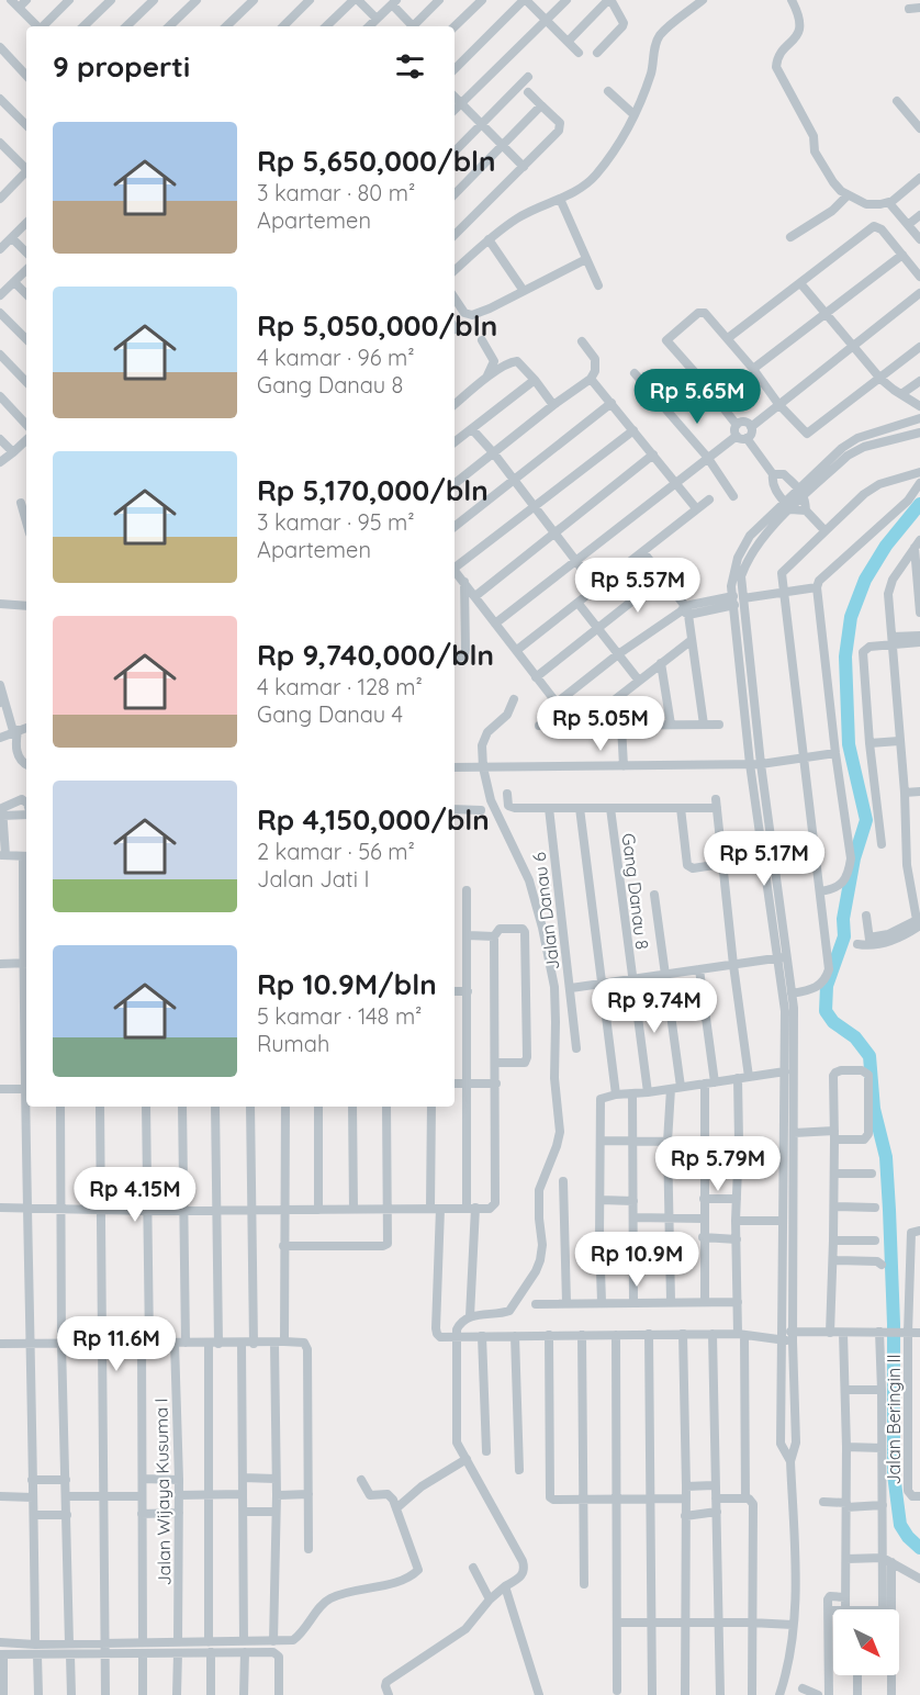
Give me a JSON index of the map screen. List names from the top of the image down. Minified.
{"streets":{"street":["Gang Danau 8","Jalan Danau 6","Jalan Beringin II","Jalan Wijaya Kusuma I"]},"north":"bottom right","page":{"heading":"9 properti","list":[{"name":"Rp 5,650,000/bln","note":"3 kamar · 80 m² · Apartemen"},{"name":"Rp 5,050,000/bln","note":"4 kamar · 96 m² · Gang Danau 8"},{"name":"Rp 5,170,000/bln","note":"3 kamar · 95 m² · Apartemen"},{"name":"Rp 9,740,000/bln","note":"4 kamar · 128 m² · Gang Danau 4"},{"name":"Rp 4,150,000/bln","note":"2 kamar · 56 m² · Jalan Jati I"},{"name":"Rp 10.9M/bln","note":"5 kamar · 148 m² · Rumah"}],"price":["Rp 5.65M","Rp 5.57M","Rp 5.05M","Rp 5.17M","Rp 9.74M","Rp 5.79M","Rp 4.15M","Rp 10.9M","Rp 11.6M"]}}
